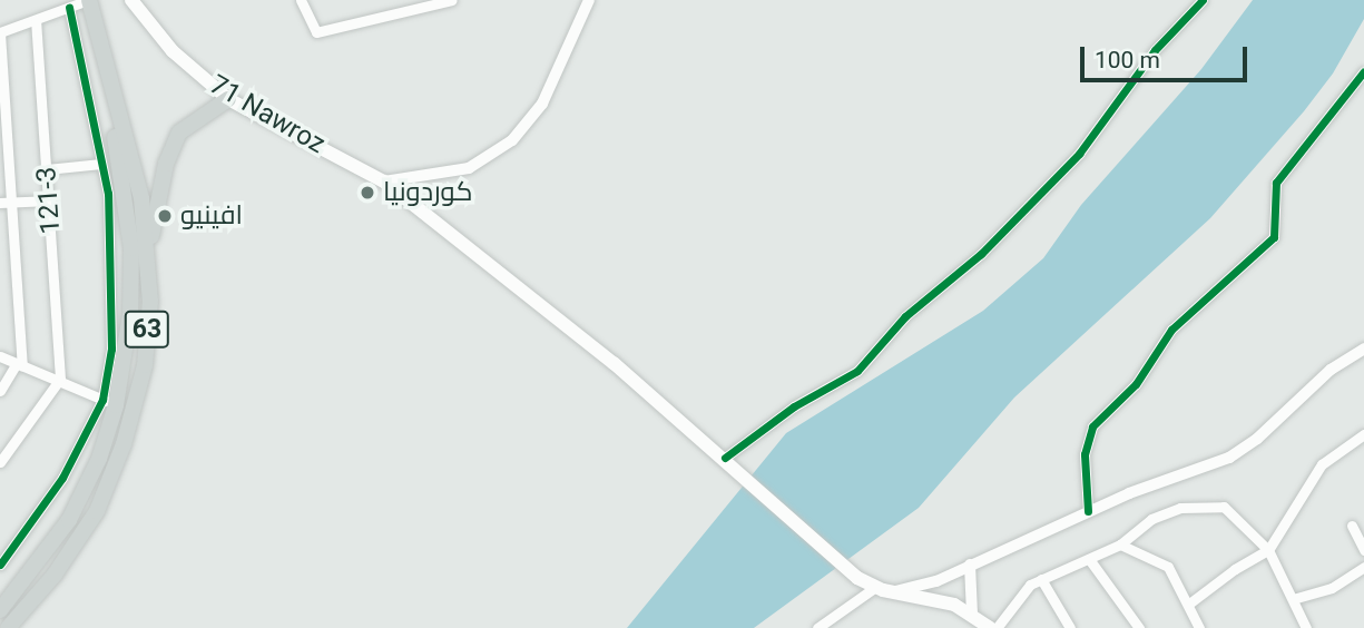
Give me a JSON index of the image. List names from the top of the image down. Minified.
{"streets":{"main road":["71 Nawroz","63"],"street":["121-3"]},"places":["كوردونيا","افينيو"],"scale_bar":"100 m"}
